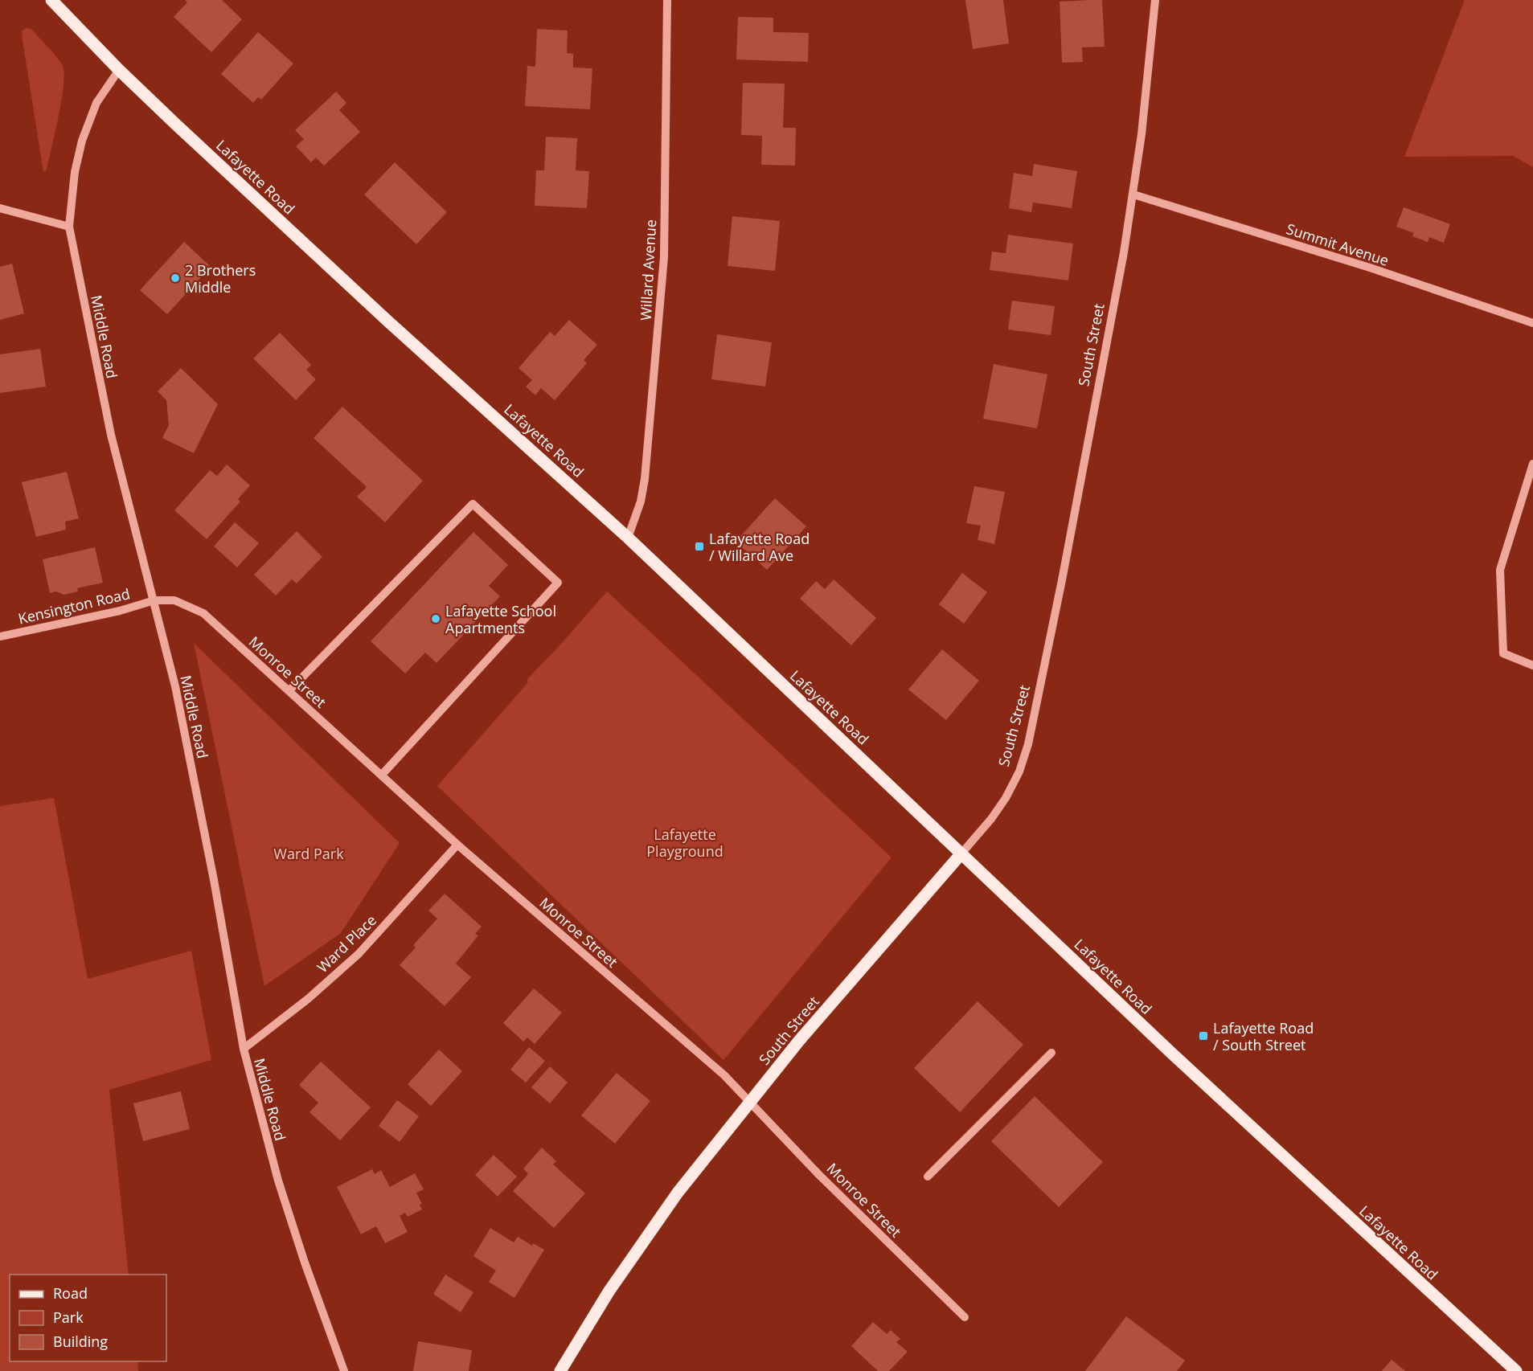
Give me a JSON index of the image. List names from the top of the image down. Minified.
{"streets":{"main road":["Lafayette Road","South Street"],"street":["Summit Avenue","Willard Avenue","Middle Road","Kensington Road","Monroe Street","Ward Place"]},"crossings":[["Lafayette Road","Willard Avenue"],["Lafayette Road","Middle Road"],["Lafayette Road","South Street"],["Summit Avenue","South Street"],["Middle Road","Kensington Road"],["Middle Road","Monroe Street"],["Middle Road","Ward Place"],["South Street","Monroe Street"],["Kensington Road","Monroe Street"],["Monroe Street","Ward Place"]],"parks":["Lafayette Playground","Ward Park"],"places":{"other":["2 Brothers Middle","Lafayette School Apartments"],"transit":["Lafayette Road / Willard Ave","Lafayette Road / South Street"]},"legend":["Road","Park","Building"]}
